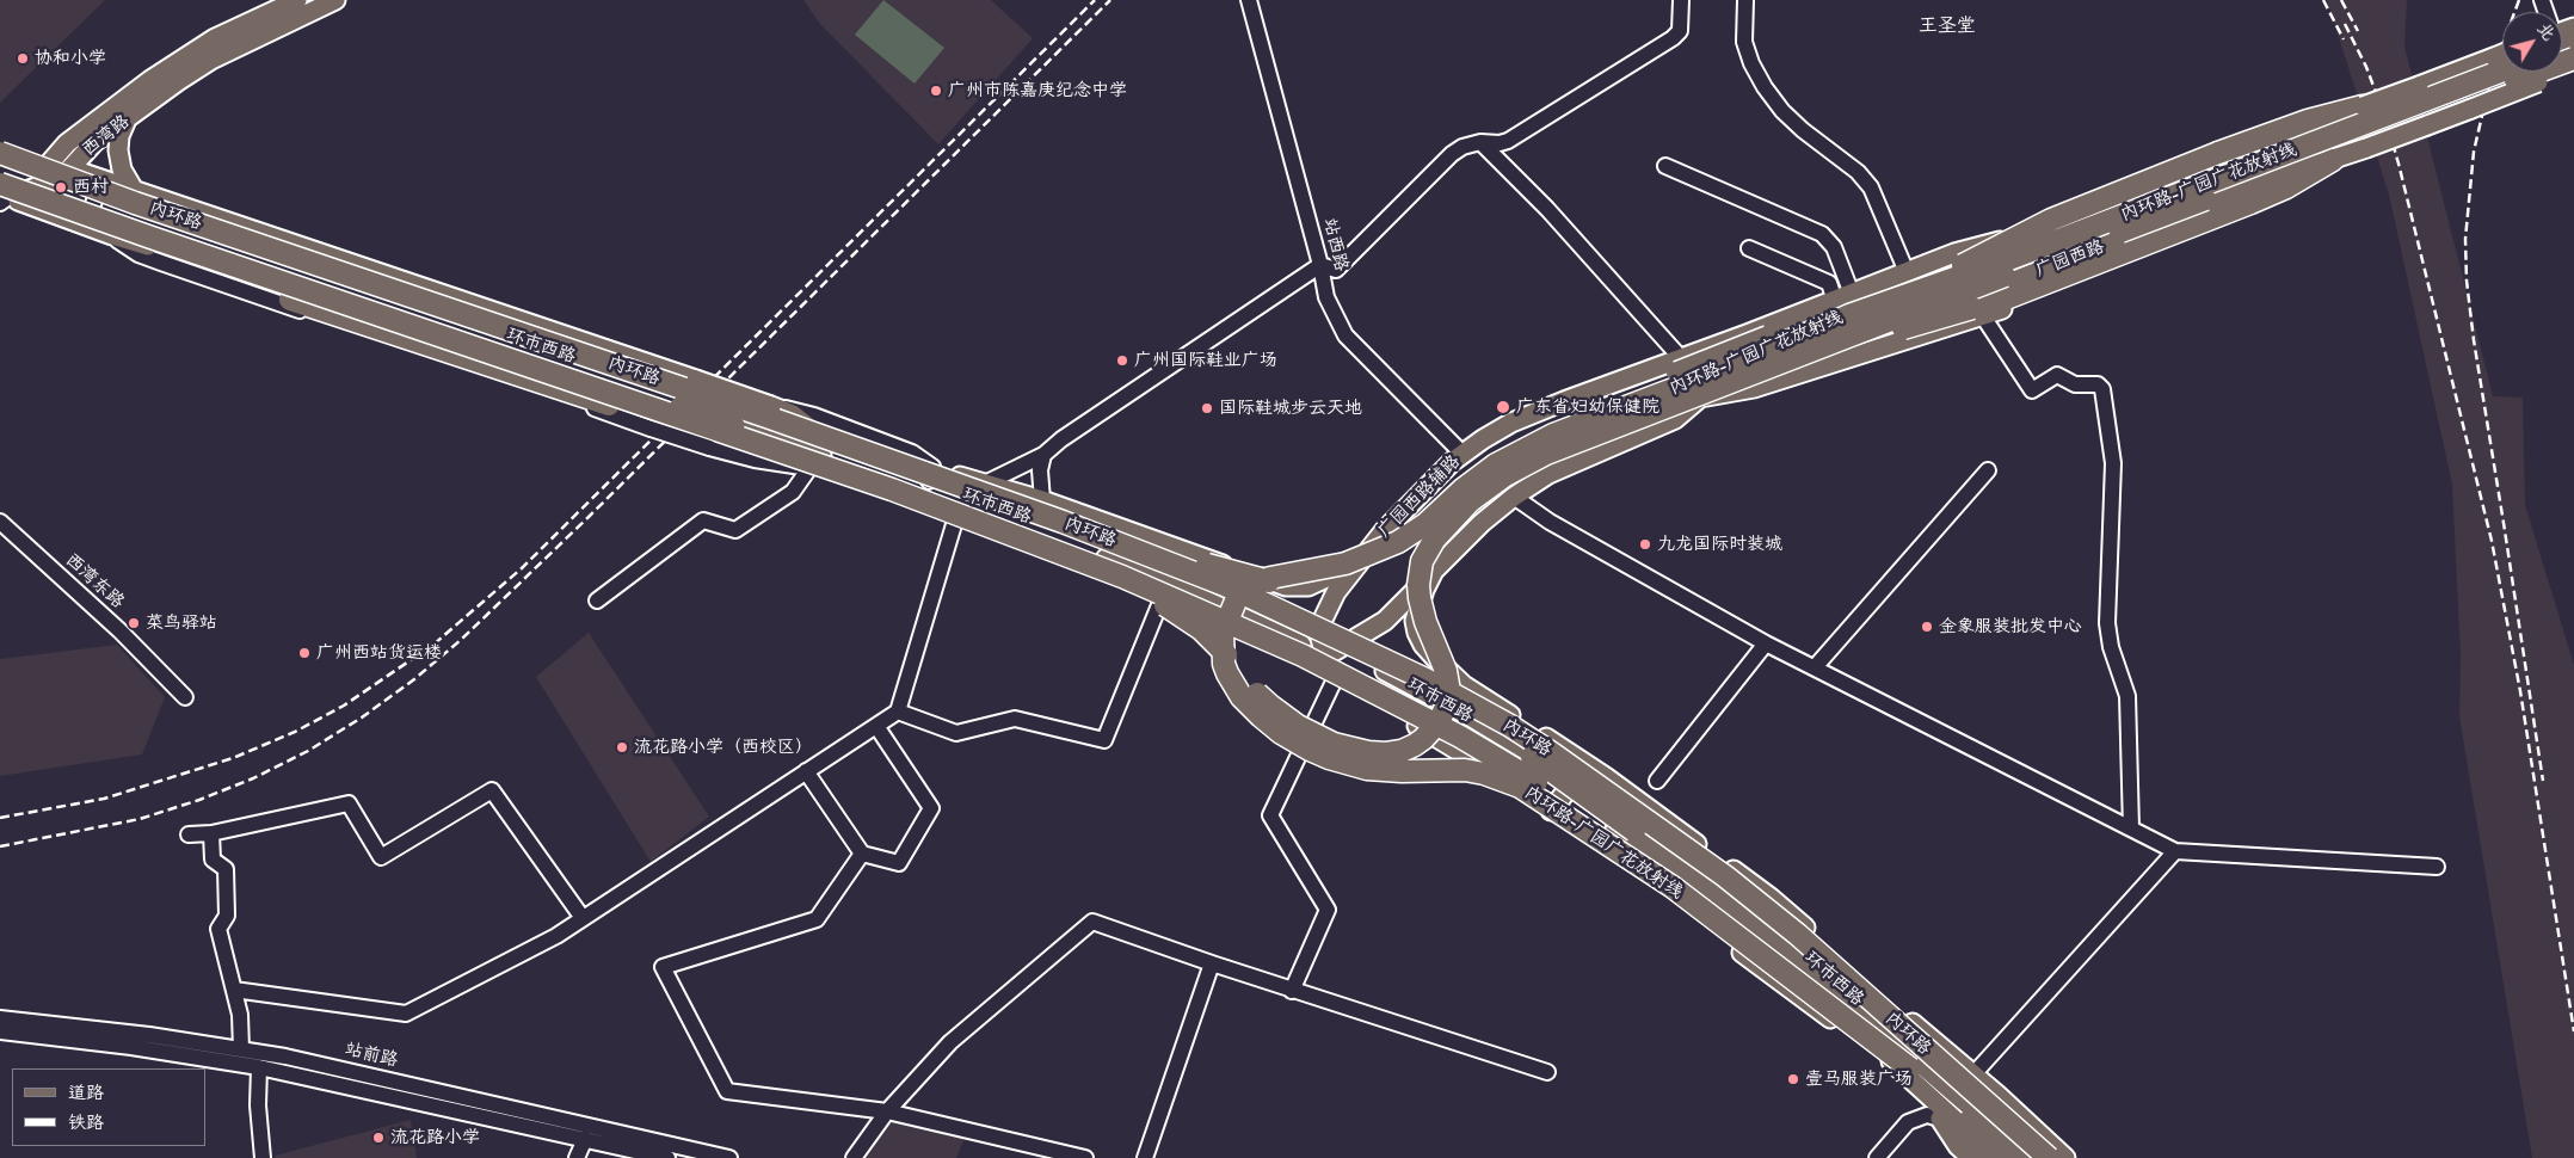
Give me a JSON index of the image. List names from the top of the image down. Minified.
{"streets":{"highway":["内环路-广园广花放射线","内环路"],"main road":["西湾路","广园西路","环市西路","广园西路辅路"],"street":["站西路","西湾东路","站前路"]},"crossings":[["西湾路","内环路"],["西湾路","环市西路"],["内环路-广园广花放射线","内环路"],["内环路-广园广花放射线","环市西路"],["内环路-广园广花放射线","广园西路辅路"],["内环路","环市西路"],["内环路","广园西路辅路"],["站西路","广园西路辅路"],["广园西路","广园西路辅路"],["环市西路","广园西路辅路"]],"districts":["王圣堂"],"places":["协和小学","广州市陈嘉庚纪念中学","西村","广州国际鞋业广场","广东省妇幼保健院","国际鞋城步云天地","九龙国际时装城","菜鸟驿站","金象服装批发中心","广州西站货运楼","流花路小学（西校区）","壹马服装广场","流花路小学"],"legend":["道路","铁路"],"north":"top right"}
